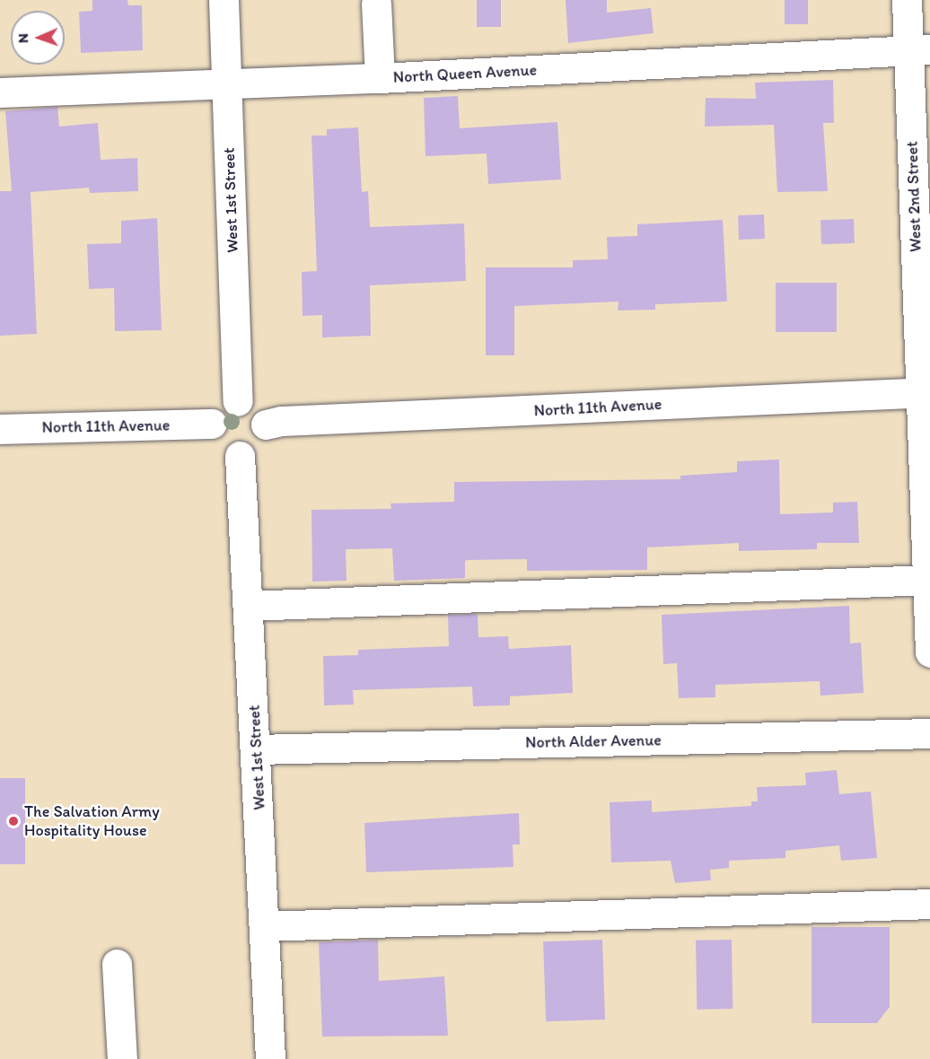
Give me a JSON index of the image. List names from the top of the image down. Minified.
{"streets":{"street":["North Queen Avenue","West 2nd Street","West 1st Street","North 11th Avenue","North Alder Avenue"]},"crossings":[["North Queen Avenue","West 2nd Street"],["North Queen Avenue","West 1st Street"],["West 2nd Street","North 11th Avenue"],["West 1st Street","North 11th Avenue"],["West 1st Street","North Alder Avenue"]],"places":["The Salvation Army Hospitality House"],"north":"left"}
